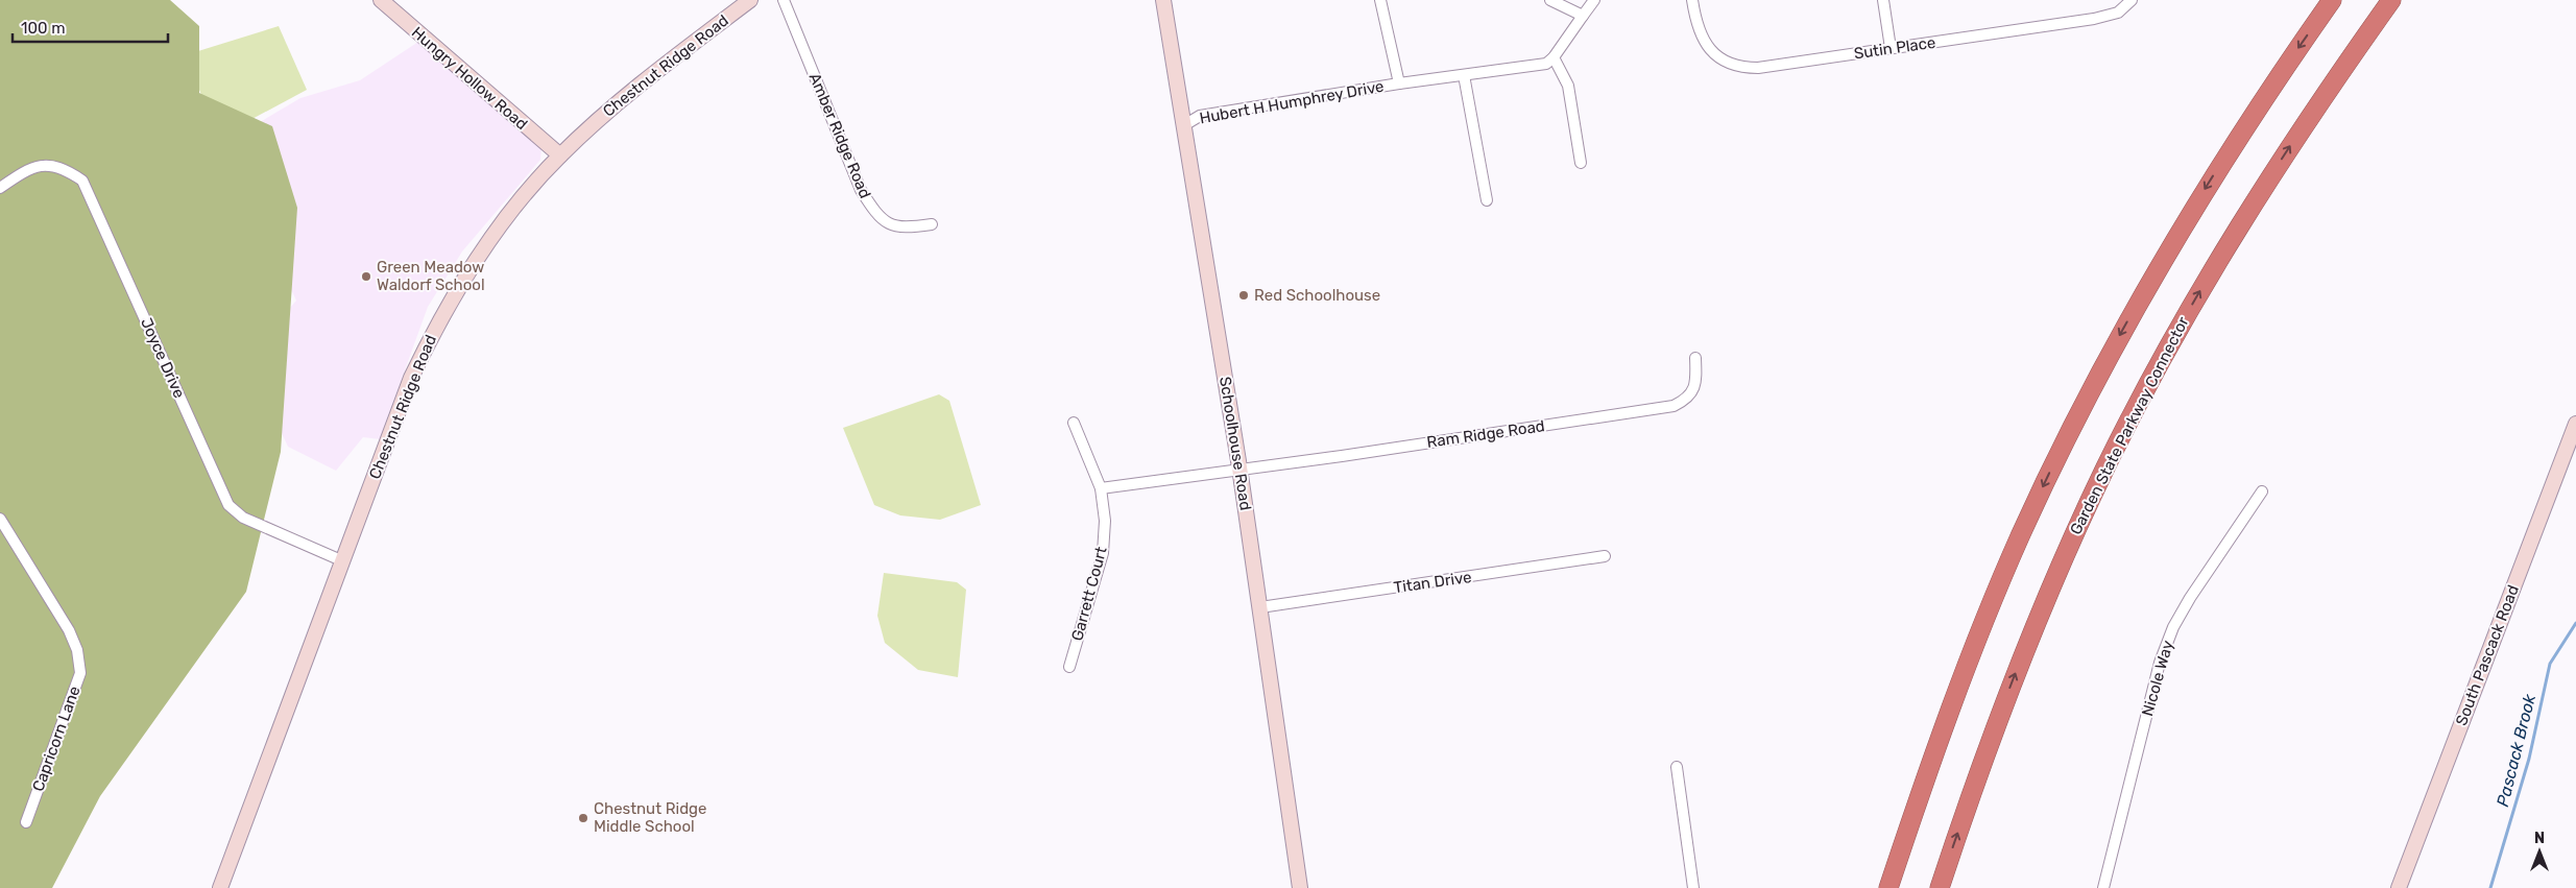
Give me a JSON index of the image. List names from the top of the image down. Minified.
{"streets":{"highway":["Garden State Parkway Connector"],"street":["Sutin Place","Chestnut Ridge Road","Hungry Hollow Road","Hubert H Humphrey Drive","Amber Ridge Road","Joyce Drive","Ram Ridge Road","Schoolhouse Road","Titan Drive","Garrett Court","South Pascack Road","Nicole Way","Capricorn Lane"]},"crossings":[["Chestnut Ridge Road","Hungry Hollow Road"],["Chestnut Ridge Road","Joyce Drive"],["Hubert H Humphrey Drive","Schoolhouse Road"],["Ram Ridge Road","Schoolhouse Road"],["Schoolhouse Road","Titan Drive"]],"water":["Pascack Brook"],"places":["Green Meadow Waldorf School","Red Schoolhouse","Chestnut Ridge Middle School"],"scale_bar":"100 m","north":"top"}
